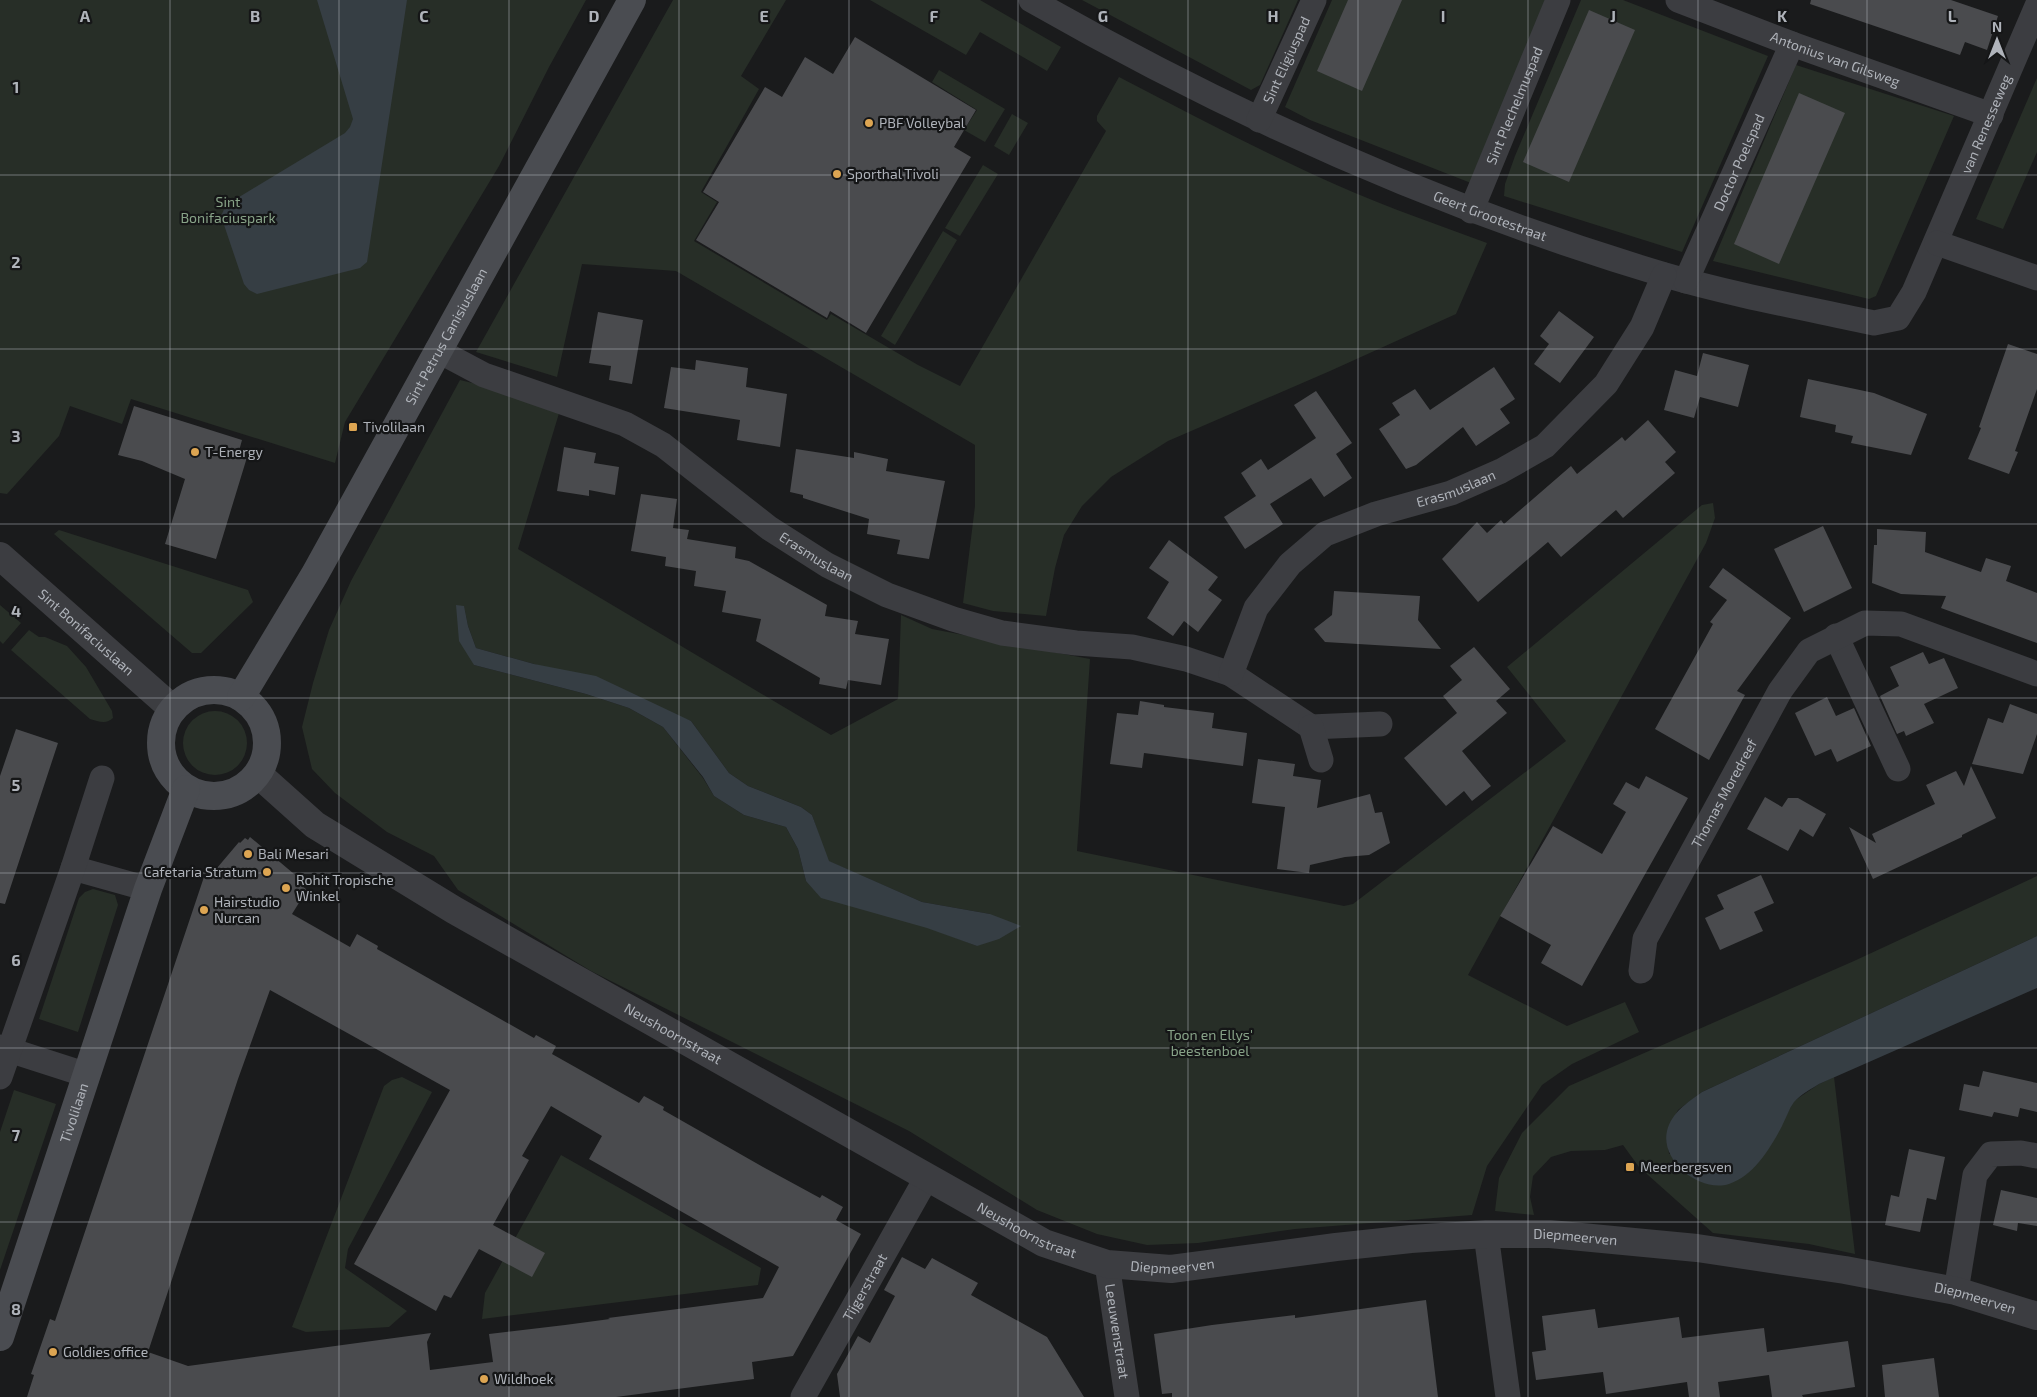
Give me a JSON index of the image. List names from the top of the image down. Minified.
{"streets":{"main road":["Sint Petrus Canisiuslaan","Tivolilaan"],"street":["Antonius van Gilsweg","Sint Eligiuspad","Sint Plechelmuspad","van Renesseweg","Doctor Poelspad","Geert Grootestraat","Erasmuslaan","Sint Bonifaciuslaan","Thomas Moredreef","Neushoornstraat","Diepmeerven","Tijgerstraat","Leeuwenstraat"]},"crossings":[["Antonius van Gilsweg","van Renesseweg"],["Antonius van Gilsweg","Doctor Poelspad"],["Sint Eligiuspad","Geert Grootestraat"],["Sint Plechelmuspad","Geert Grootestraat"],["van Renesseweg","Geert Grootestraat"],["Doctor Poelspad","Geert Grootestraat"],["Doctor Poelspad","Erasmuslaan"],["Geert Grootestraat","Erasmuslaan"],["Sint Petrus Canisiuslaan","Erasmuslaan"],["Sint Petrus Canisiuslaan","Sint Bonifaciuslaan"],["Sint Petrus Canisiuslaan","Neushoornstraat"],["Sint Petrus Canisiuslaan","Tivolilaan"],["Sint Bonifaciuslaan","Neushoornstraat"],["Sint Bonifaciuslaan","Tivolilaan"],["Neushoornstraat","Tivolilaan"],["Neushoornstraat","Diepmeerven"],["Neushoornstraat","Tijgerstraat"],["Neushoornstraat","Leeuwenstraat"],["Diepmeerven","Leeuwenstraat"]],"parks":["Sint Bonifaciuspark","Toon en Ellys' beestenboel"],"places":{"other":["PBF Volleybal","Sporthal Tivoli","T-Energy","Bali Mesari","Cafetaria Stratum","Rohit Tropische Winkel","Hairstudio Nurcan","Goldies office","Wildhoek"],"transit":["Tivolilaan","Meerbergsven"]},"north":"top","grid":{"columns":["A","B","C","D","E","F","G","H","I","J","K","L"],"rows":["1","2","3","4","5","6","7","8"]}}
